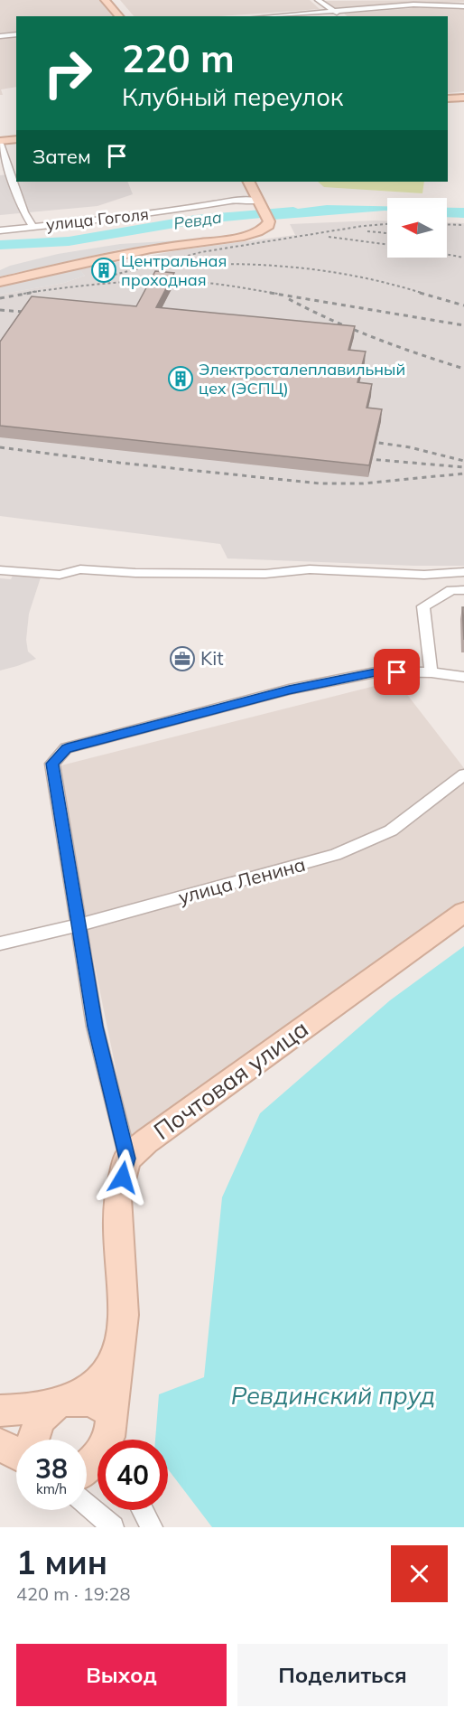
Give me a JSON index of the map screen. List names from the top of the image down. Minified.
{"streets":{"street":["улица Гоголя","улица Ленина","Почтовая улица"]},"water":["Ревда","Ревдинский пруд"],"places":{"building":["Центральная проходная","Электросталеплавильный цех (ЭСПЦ)"],"office":["Kit"]},"north":"left","page":{"turn":["220 m","Клубный переулок"],"then":"Затем","speed":"38 km/h","limit":"40","heading":["1 мин","420 m · 19:28"],"buttons":["Выход","Поделиться"]}}
